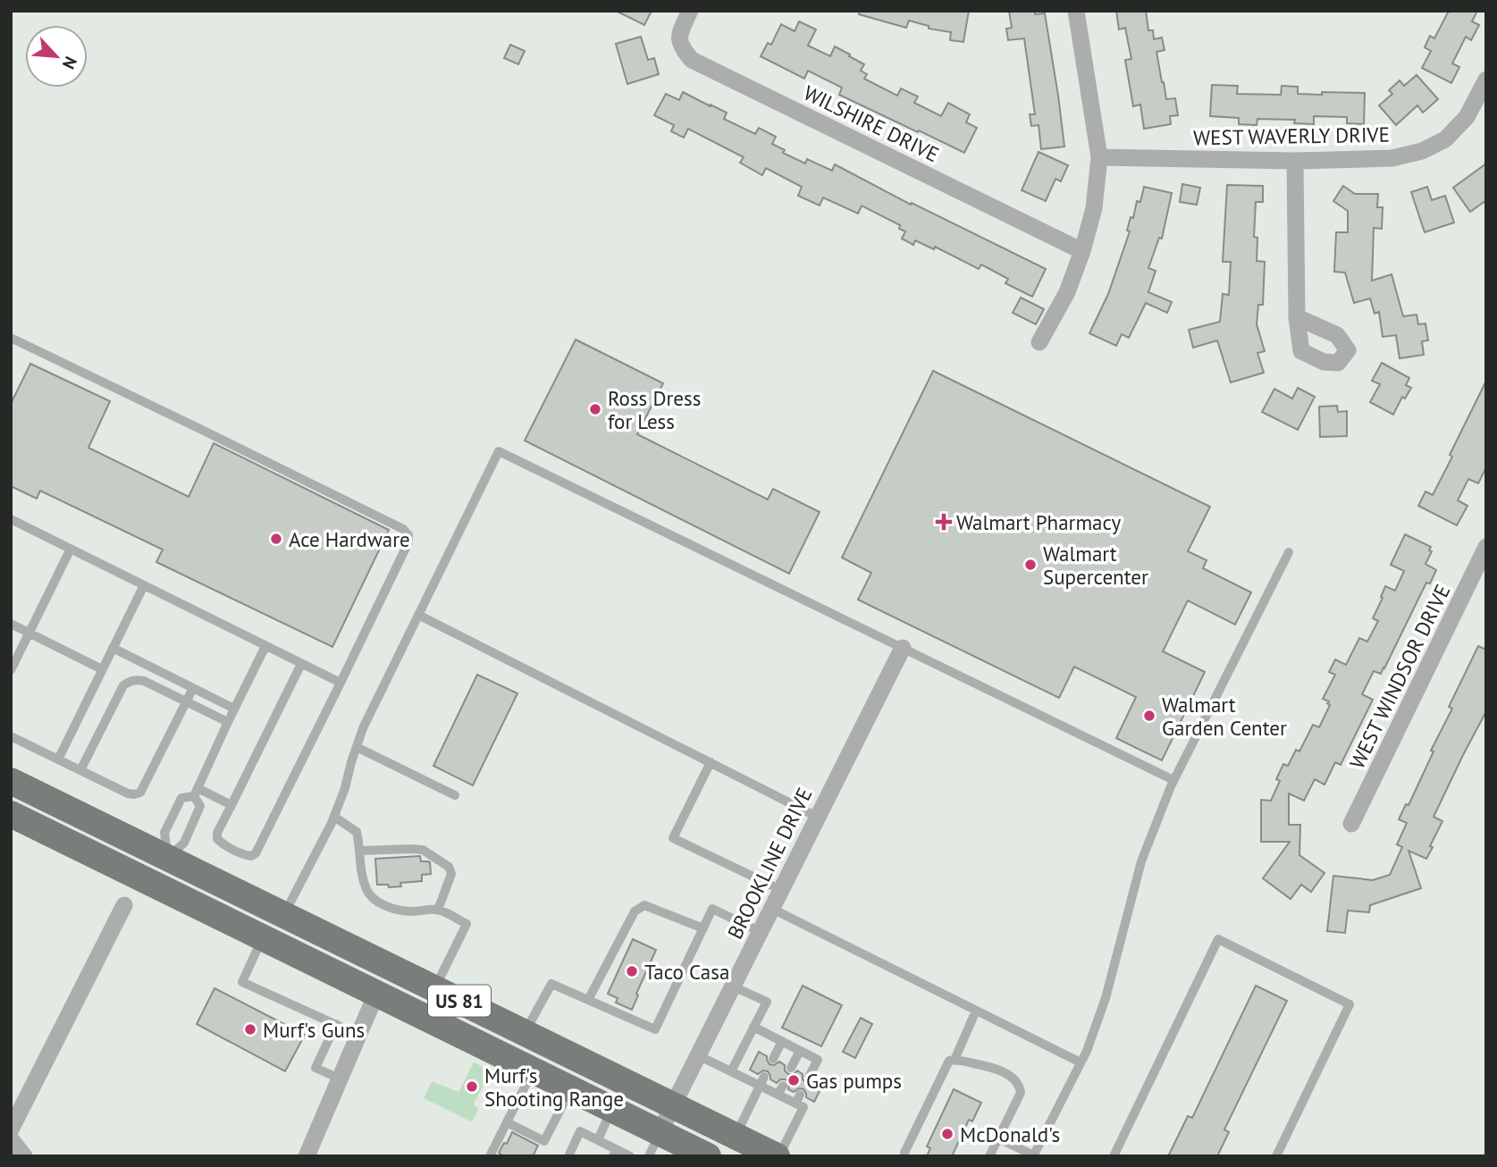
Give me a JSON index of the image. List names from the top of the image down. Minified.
{"streets":{"main road":["US 81"],"street":["WILSHIRE DRIVE","WEST WAVERLY DRIVE","WEST WINDSOR DRIVE","BROOKLINE DRIVE"]},"crossings":[["BROOKLINE DRIVE","US 81"]],"places":{"other":["Ross Dress for Less","Ace Hardware","Walmart Supercenter","Walmart Garden Center","Taco Casa","Murf's Guns","Gas pumps","Murf's Shooting Range","McDonald's"],"health":["Walmart Pharmacy"]},"north":"bottom right"}
